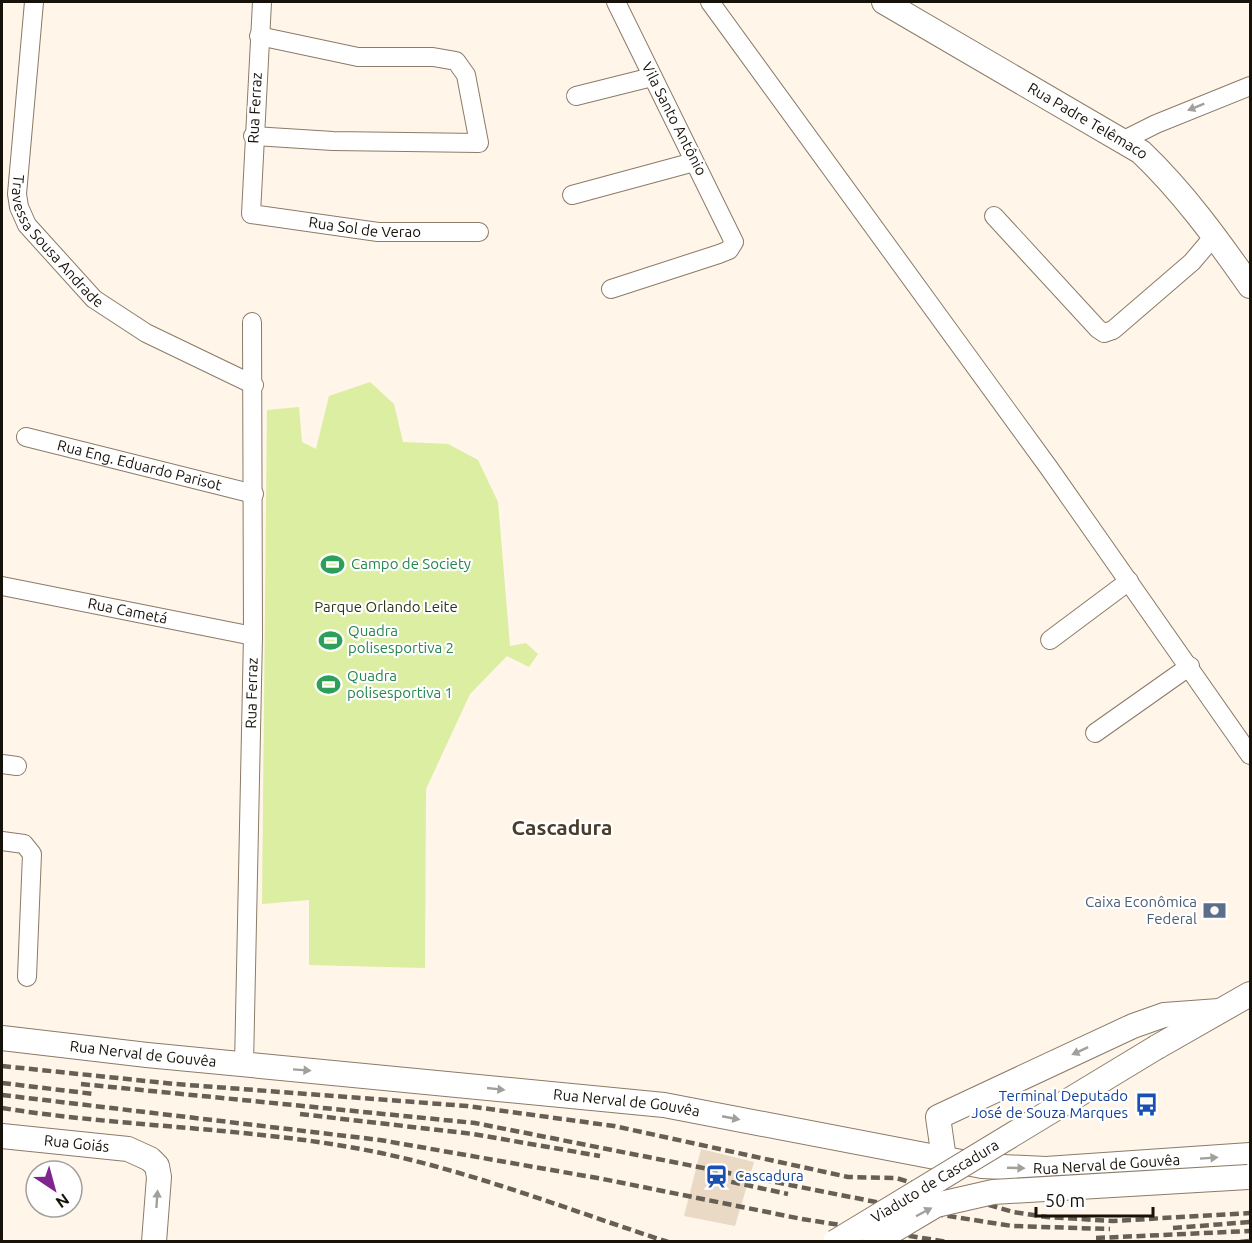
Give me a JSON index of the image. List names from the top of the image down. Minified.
{"streets":{"main road":["Rua Padre Telêmaco","Rua Nerval de Gouvêa","Rua Goiás","Viaduto de Cascadura"],"street":["Rua Ferraz","Vila Santo Antônio","Rua Sol de Verao","Travessa Sousa Andrade","Rua Eng. Eduardo Parisot","Rua Cametá"]},"crossings":[["Rua Ferraz","Rua Sol de Verao"],["Rua Ferraz","Travessa Sousa Andrade"],["Rua Ferraz","Rua Eng. Eduardo Parisot"],["Rua Ferraz","Rua Cametá"],["Rua Ferraz","Rua Nerval de Gouvêa"],["Rua Nerval de Gouvêa","Viaduto de Cascadura"]],"one_way":["Rua Nerval de Gouvêa"],"districts":["Cascadura"],"parks":["Parque Orlando Leite"],"places":{"sports":["Campo de Society","Quadra polisesportiva 2","Quadra polisesportiva 1"],"bank":["Caixa Econômica Federal"],"bus stop":["Terminal Deputado José de Souza Marques"],"station":["Cascadura"]},"scale_bar":"50 m","north":"bottom right"}
